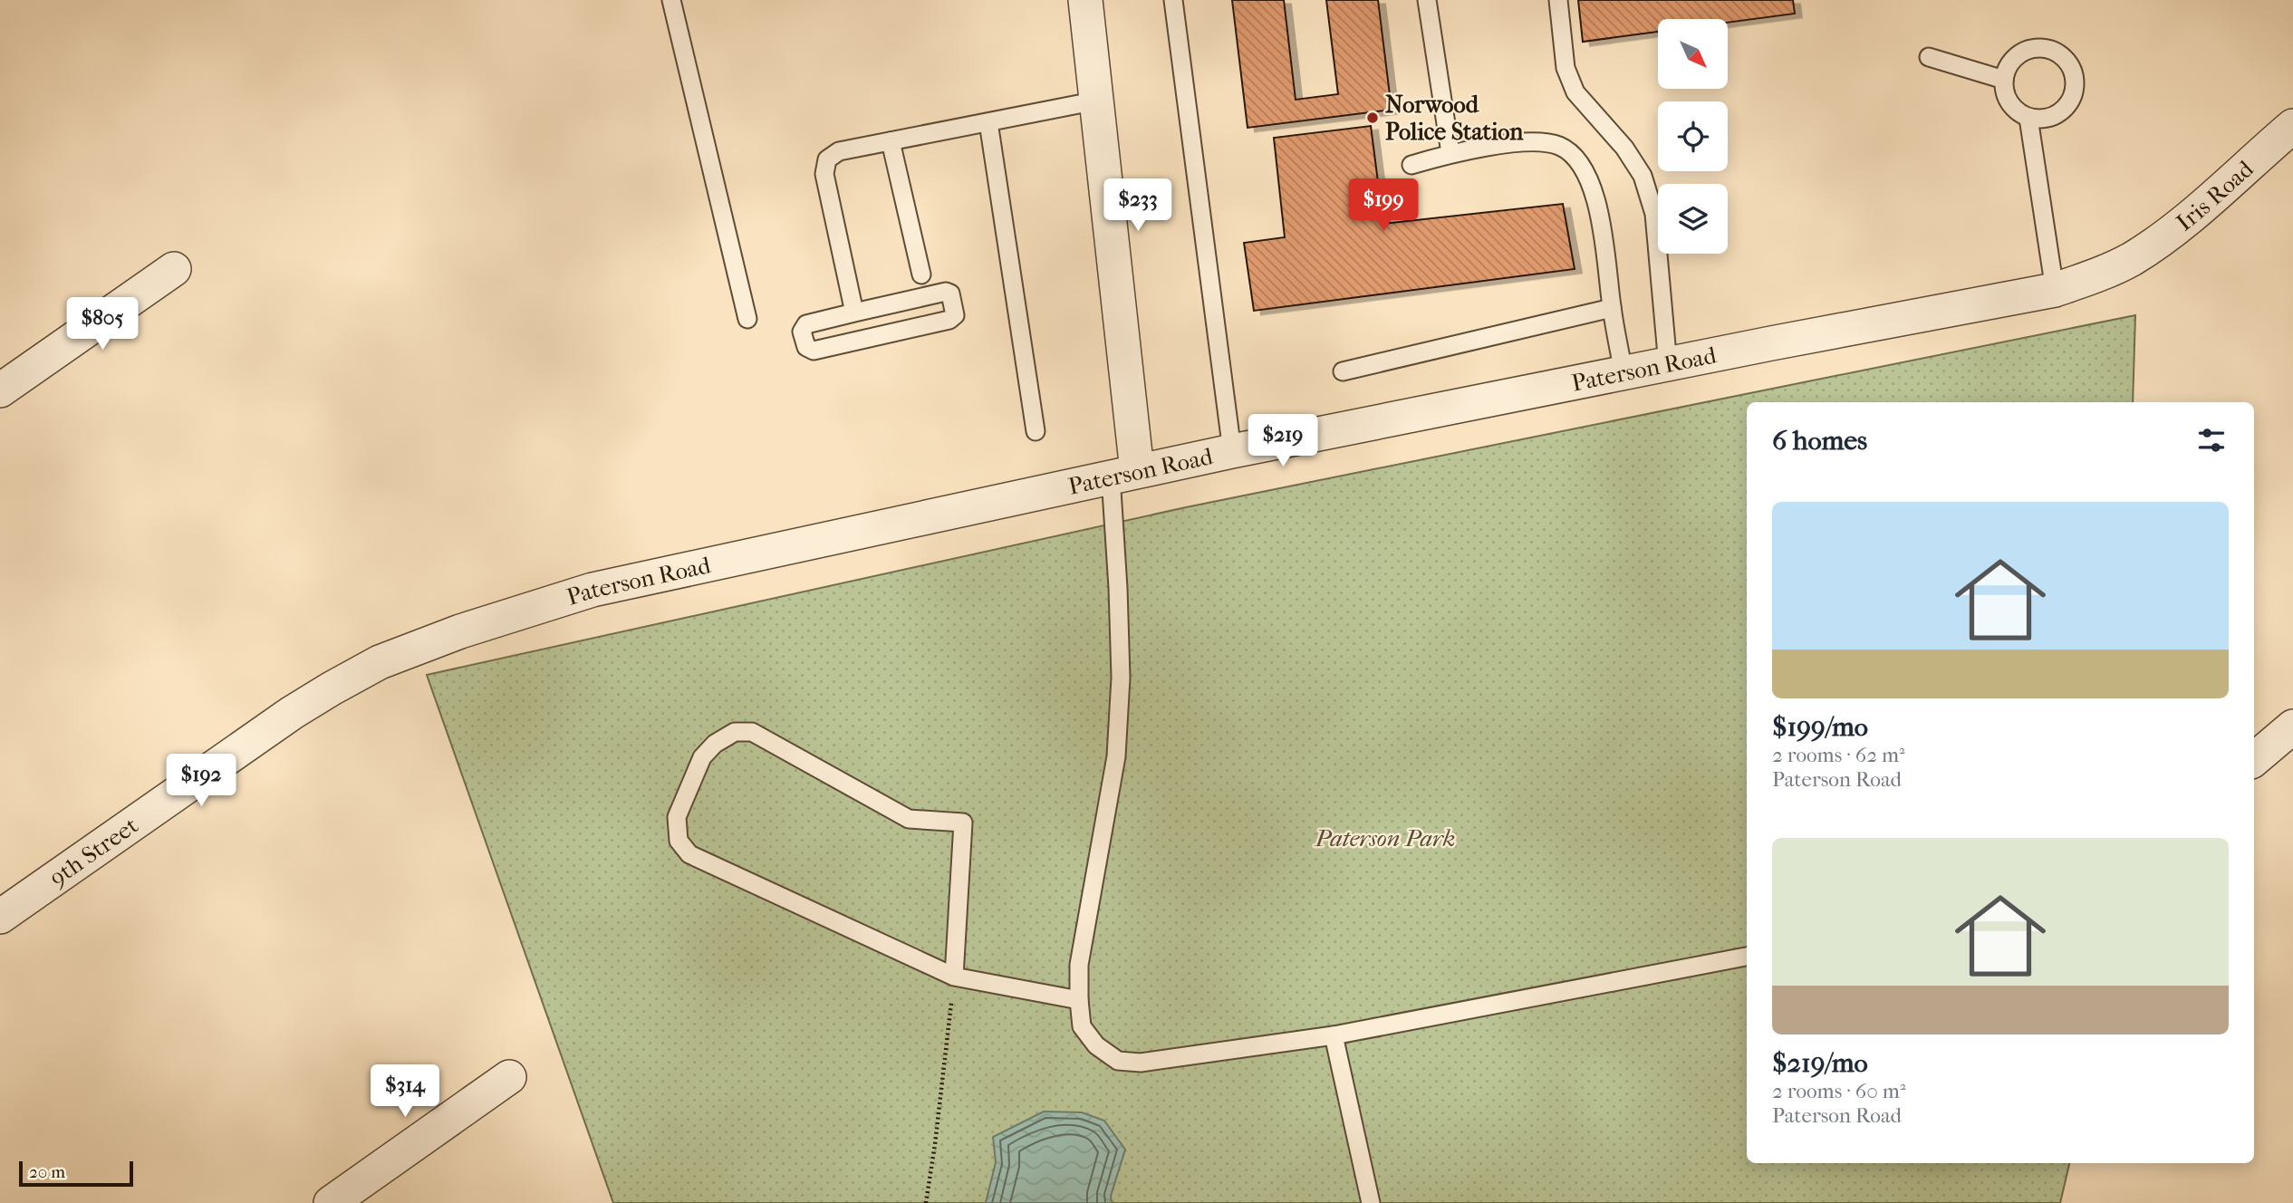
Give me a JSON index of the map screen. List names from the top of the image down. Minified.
{"streets":{"street":["Iris Road","Paterson Road","9th Street"]},"crossings":[["Iris Road","Paterson Road"],["Paterson Road","9th Street"]],"parks":["Paterson Park"],"places":["Norwood Police Station"],"scale_bar":"20 m","north":"bottom right","page":{"price":["$233","$199","$805","$219","$192","$314"],"heading":"6 homes","list":[{"name":"$199/mo","note":"2 rooms · 62 m² · Paterson Road"},{"name":"$219/mo","note":"2 rooms · 60 m² · Paterson Road"}],"scale":"20 m"}}
